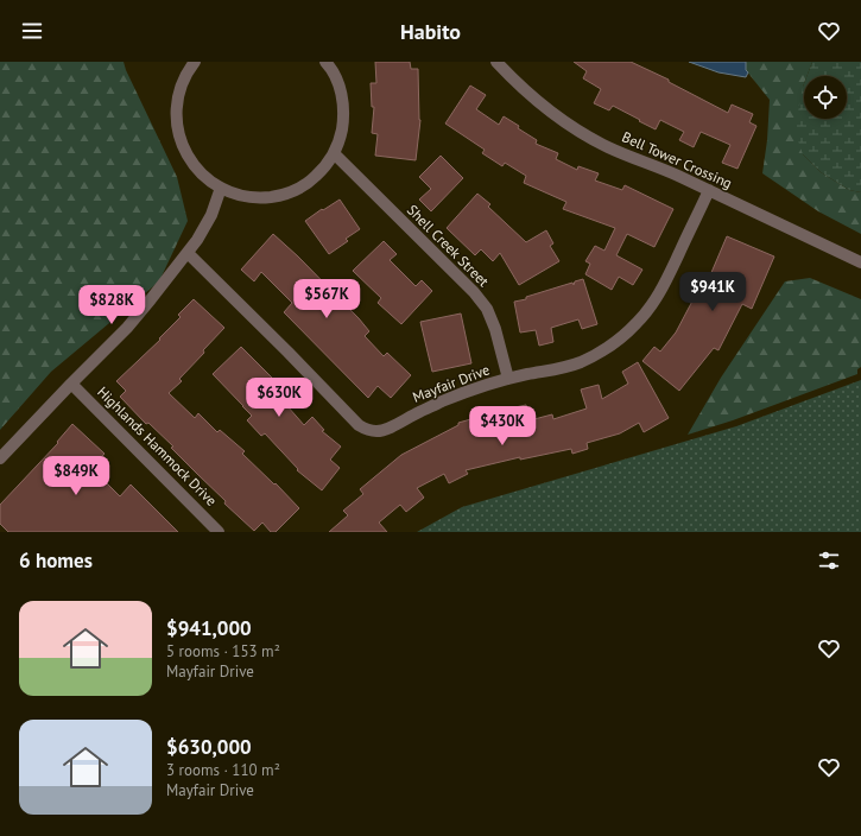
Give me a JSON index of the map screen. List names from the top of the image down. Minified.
{"streets":{"street":["Bell Tower Crossing","Shell Creek Street","Mayfair Drive","Highlands Hammock Drive"]},"crossings":[["Bell Tower Crossing","Mayfair Drive"],["Shell Creek Street","Mayfair Drive"]],"page":{"header":"Habito","price":["$941K","$567K","$828K","$630K","$430K","$849K"],"heading":"6 homes","list":[{"name":"$941,000","note":"5 rooms · 153 m² · Mayfair Drive"},{"name":"$630,000","note":"3 rooms · 110 m² · Mayfair Drive"}]}}
